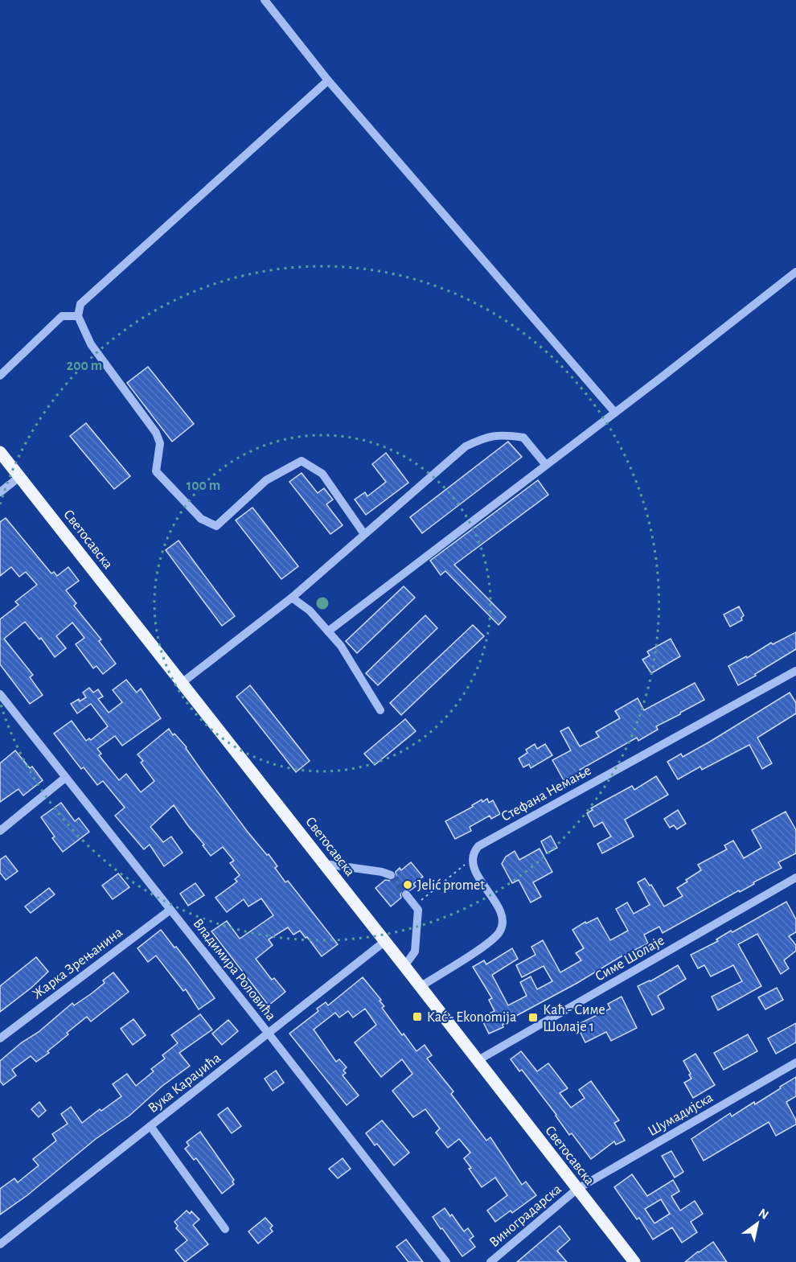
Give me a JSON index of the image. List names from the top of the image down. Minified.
{"streets":{"main road":["Светосавска"],"street":["Стефана Немање","Симе Шолаје","Жарка Зрењанина","Владимира Роловића","Вука Караџића","Шумадијска","Виноградарска"]},"crossings":[["Светосавска","Симе Шолаје"],["Светосавска","Вука Караџића"],["Светосавска","Шумадијска"],["Светосавска","Виноградарска"],["Жарка Зрењанина","Владимира Роловића"],["Владимира Роловића","Вука Караџића"],["Шумадијска","Виноградарска"]],"places":{"other":["Jelić promet"],"transit":["Kać - Ekonomija","Каћ - Симе Шолаје 1"]},"north":"top right","rings":["200 m","100 m"]}
